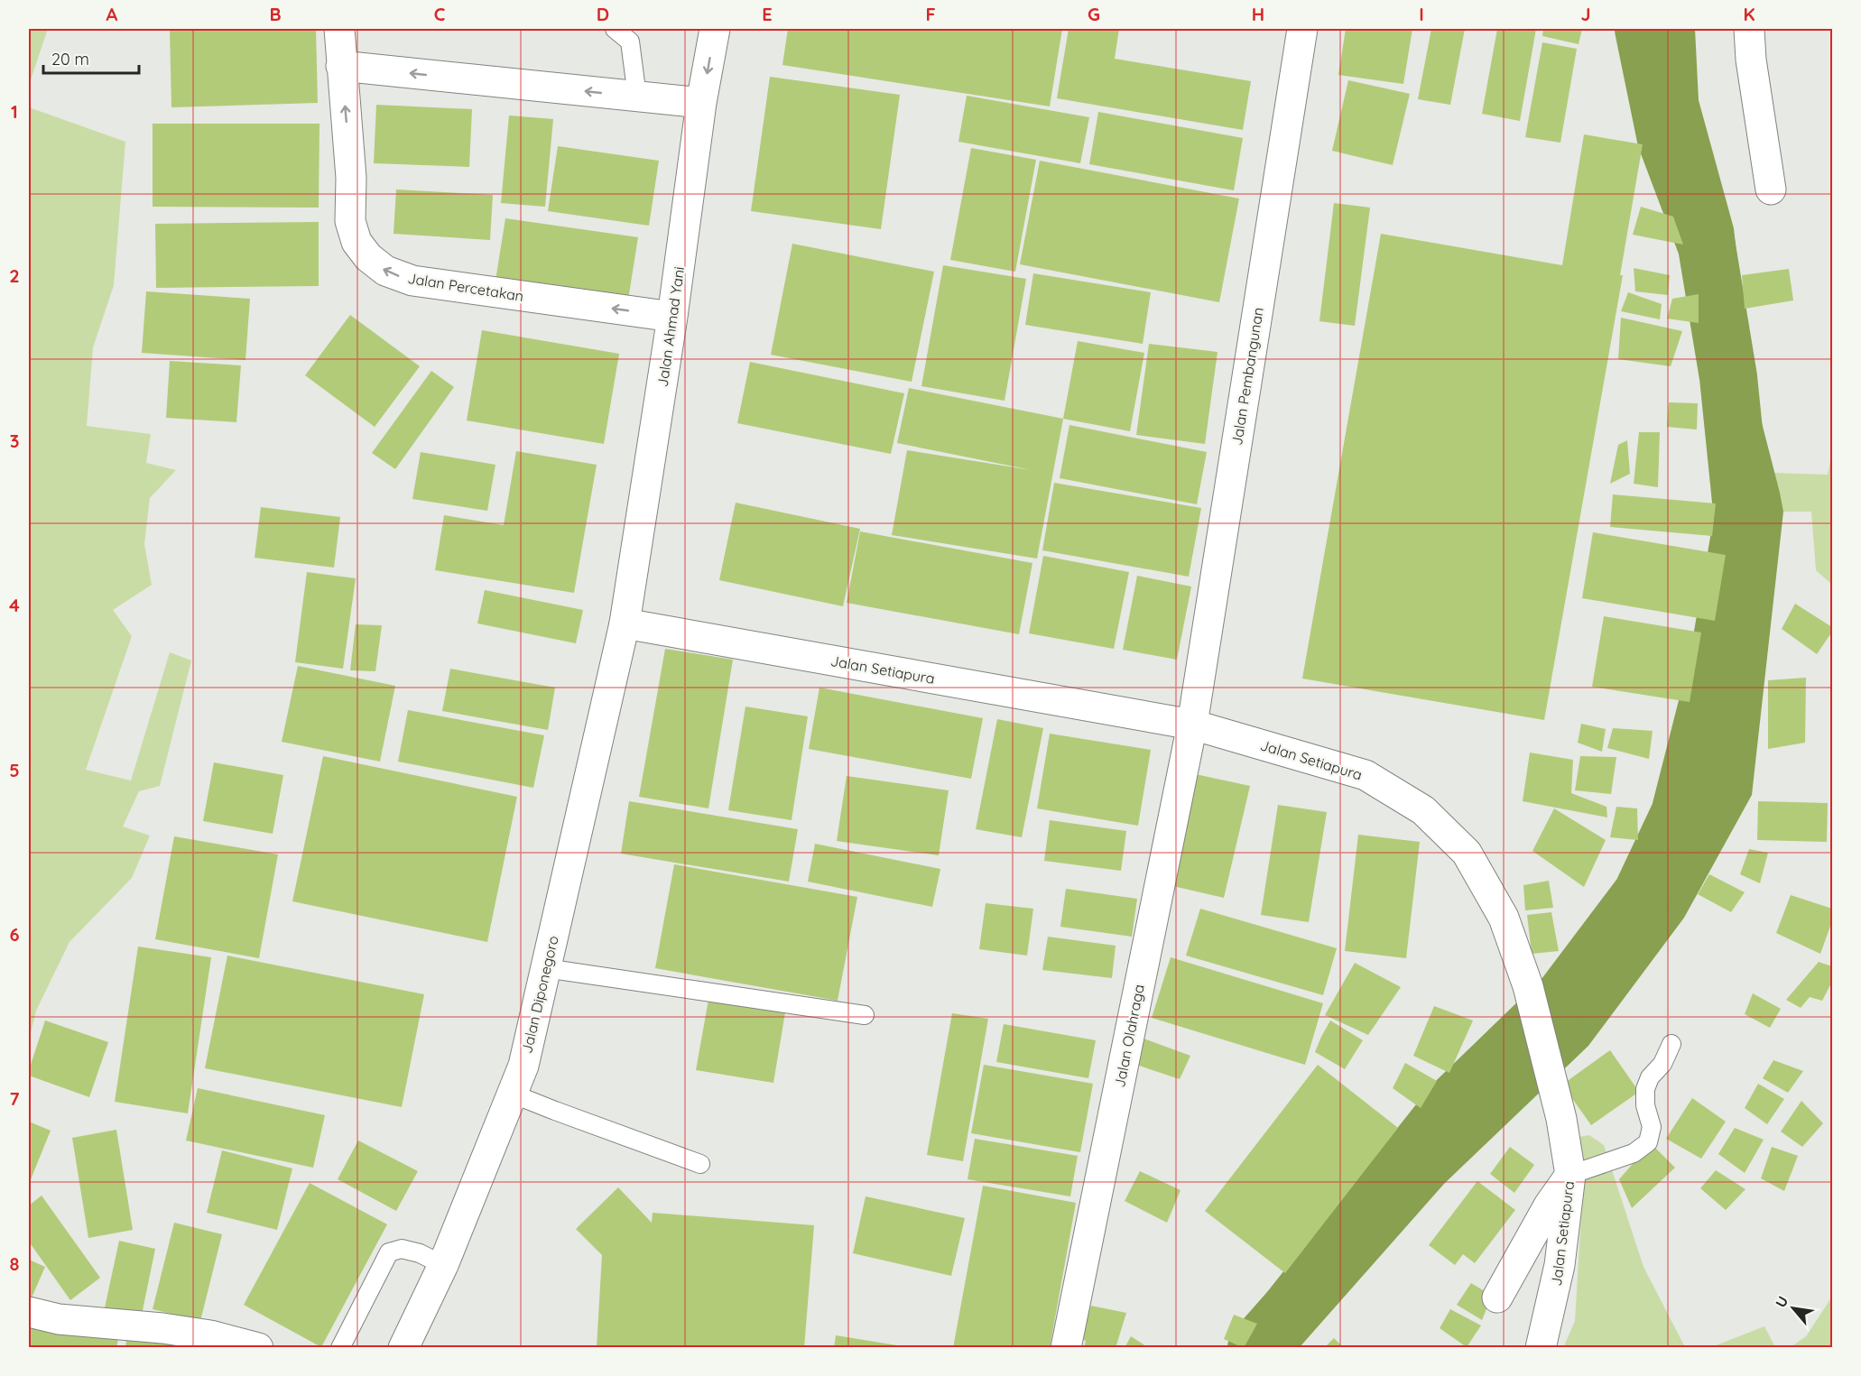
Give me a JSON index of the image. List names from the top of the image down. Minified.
{"streets":{"street":["Jalan Percetakan","Jalan Ahmad Yani","Jalan Pembangunan","Jalan Setiapura","Jalan Diponegoro","Jalan Olahraga"]},"crossings":[["Jalan Percetakan","Jalan Ahmad Yani"],["Jalan Ahmad Yani","Jalan Setiapura"],["Jalan Ahmad Yani","Jalan Diponegoro"],["Jalan Pembangunan","Jalan Setiapura"],["Jalan Pembangunan","Jalan Olahraga"],["Jalan Setiapura","Jalan Diponegoro"],["Jalan Setiapura","Jalan Olahraga"]],"one_way":["Jalan Percetakan"],"scale_bar":"20 m","north":"top left","grid":{"columns":["A","B","C","D","E","F","G","H","I","J","K"],"rows":["1","2","3","4","5","6","7","8"]}}
